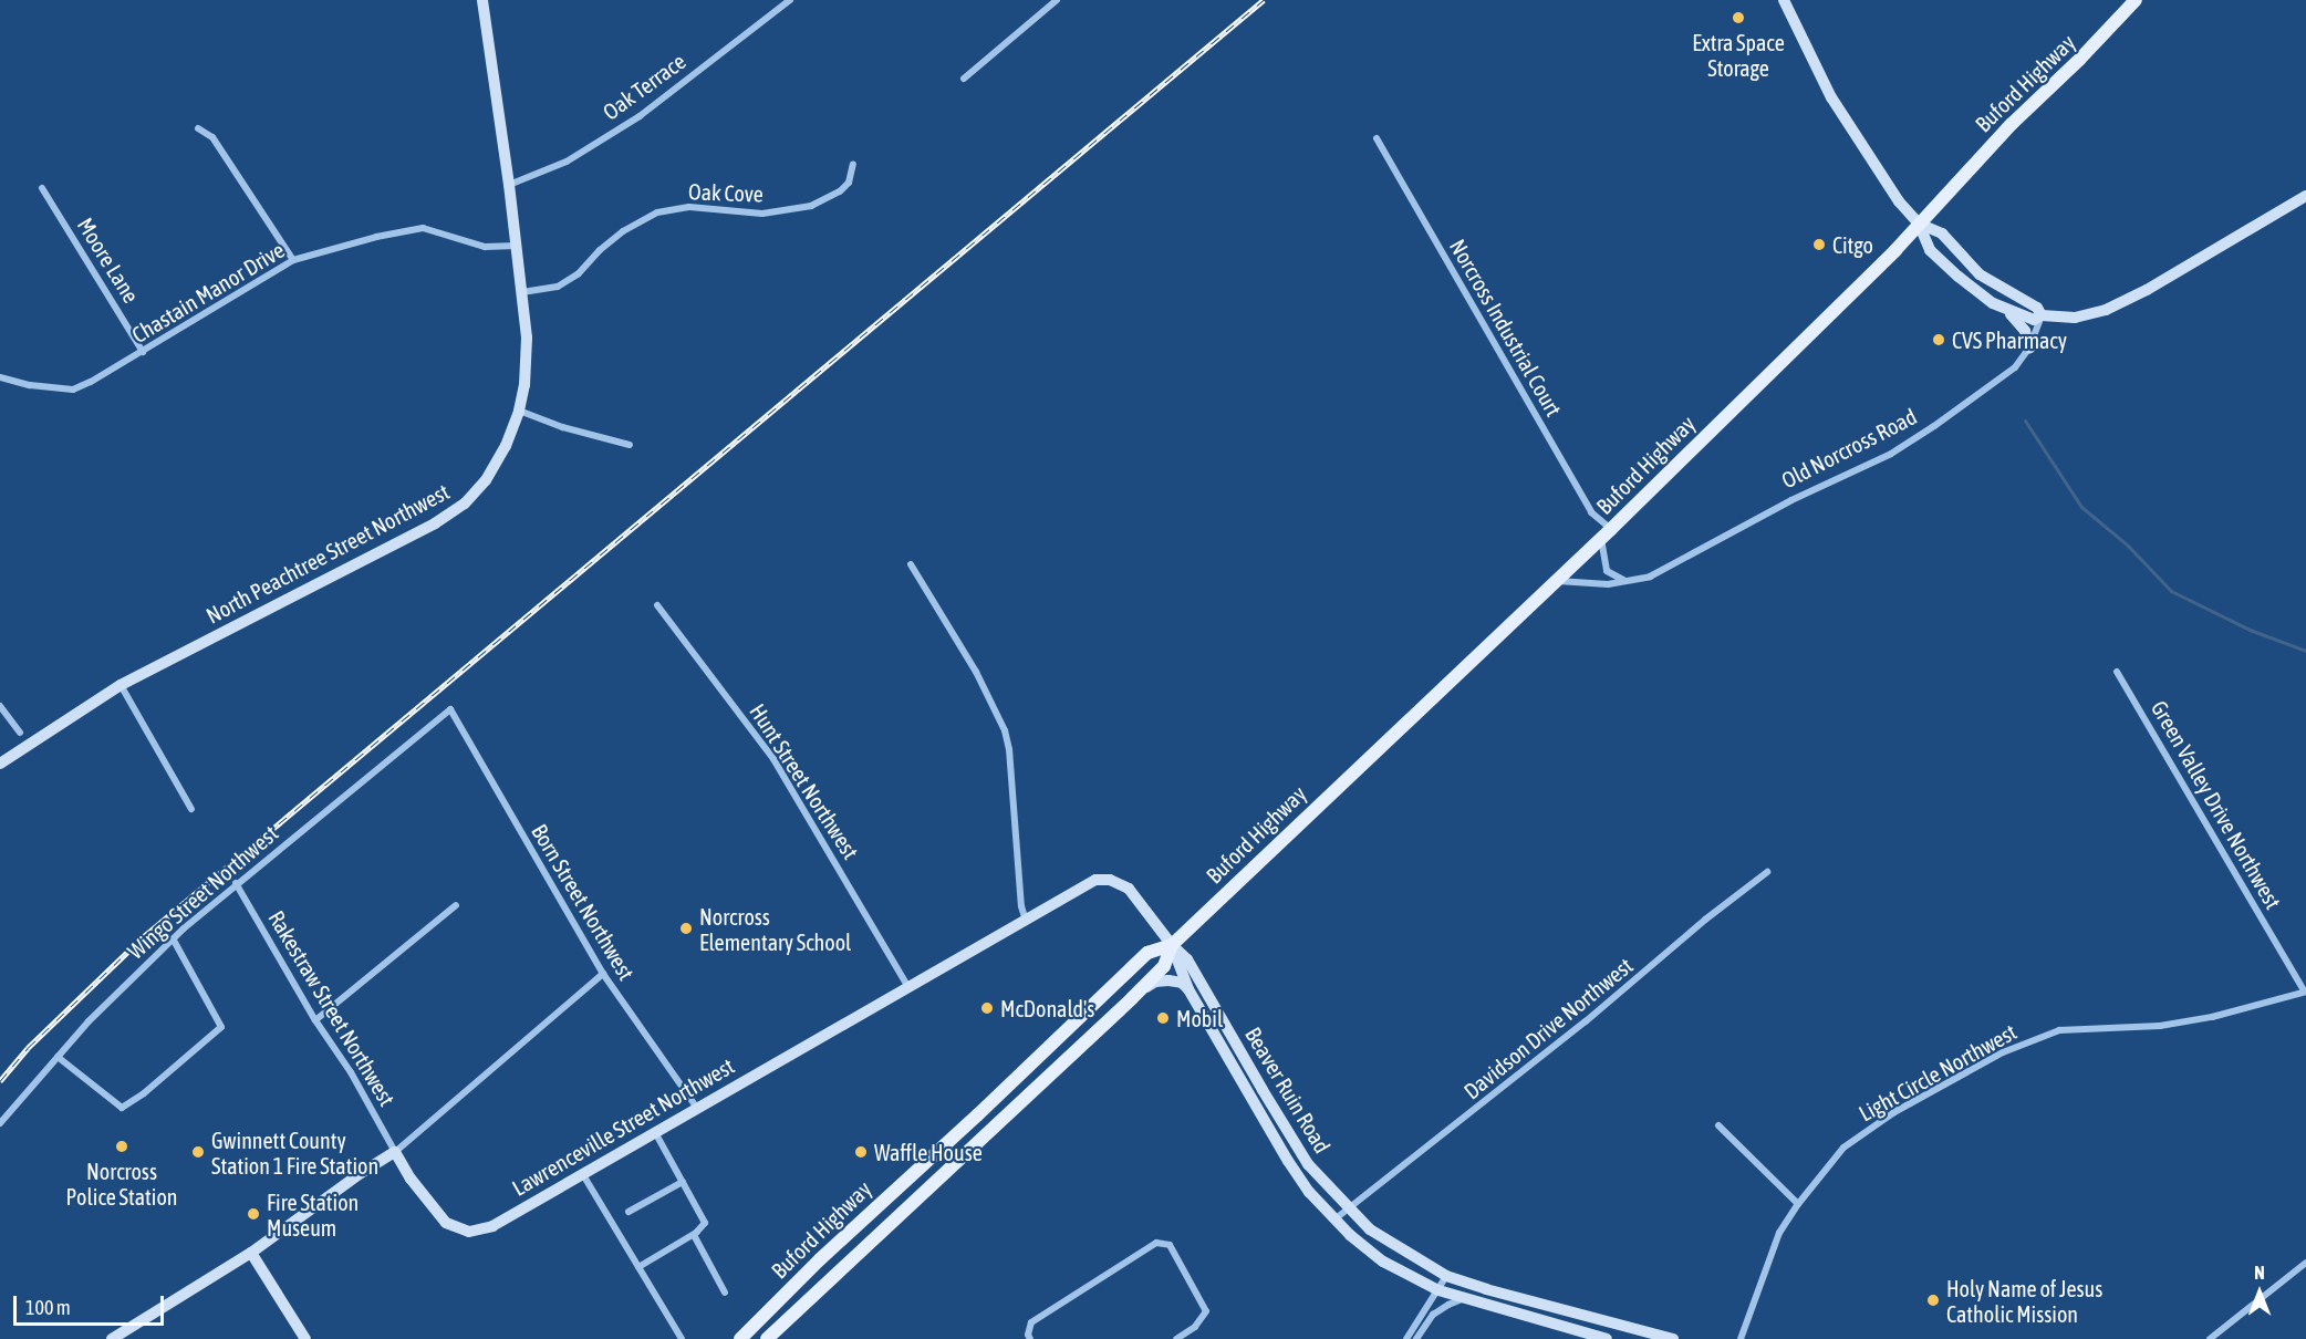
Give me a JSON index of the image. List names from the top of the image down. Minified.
{"streets":{"main road":["Buford Highway"],"street":["Oak Terrace","Oak Cove","Moore Lane","Chastain Manor Drive","Norcross Industrial Court","Old Norcross Road","North Peachtree Street Northwest","Hunt Street Northwest","Green Valley Drive Northwest","Wingo Street Northwest","Born Street Northwest","Rakestraw Street Northwest","Davidson Drive Northwest","Light Circle Northwest","Beaver Ruin Road","Lawrenceville Street Northwest"]},"crossings":[["Buford Highway","Norcross Industrial Court"],["Buford Highway","Old Norcross Road"],["Buford Highway","Beaver Ruin Road"],["Buford Highway","Lawrenceville Street Northwest"],["Oak Terrace","North Peachtree Street Northwest"],["Oak Cove","North Peachtree Street Northwest"],["Moore Lane","Chastain Manor Drive"],["Chastain Manor Drive","North Peachtree Street Northwest"],["Hunt Street Northwest","Lawrenceville Street Northwest"],["Green Valley Drive Northwest","Light Circle Northwest"],["Wingo Street Northwest","Born Street Northwest"],["Wingo Street Northwest","Rakestraw Street Northwest"],["Born Street Northwest","Lawrenceville Street Northwest"],["Rakestraw Street Northwest","Lawrenceville Street Northwest"],["Davidson Drive Northwest","Beaver Ruin Road"],["Beaver Ruin Road","Lawrenceville Street Northwest"]],"places":["Extra Space Storage","Citgo","CVS Pharmacy","Norcross Elementary School","McDonald's","Mobil","Norcross Police Station","Gwinnett County Station 1 Fire Station","Waffle House","Fire Station Museum","Holy Name of Jesus Catholic Mission"],"scale_bar":"100 m","north":"top"}
